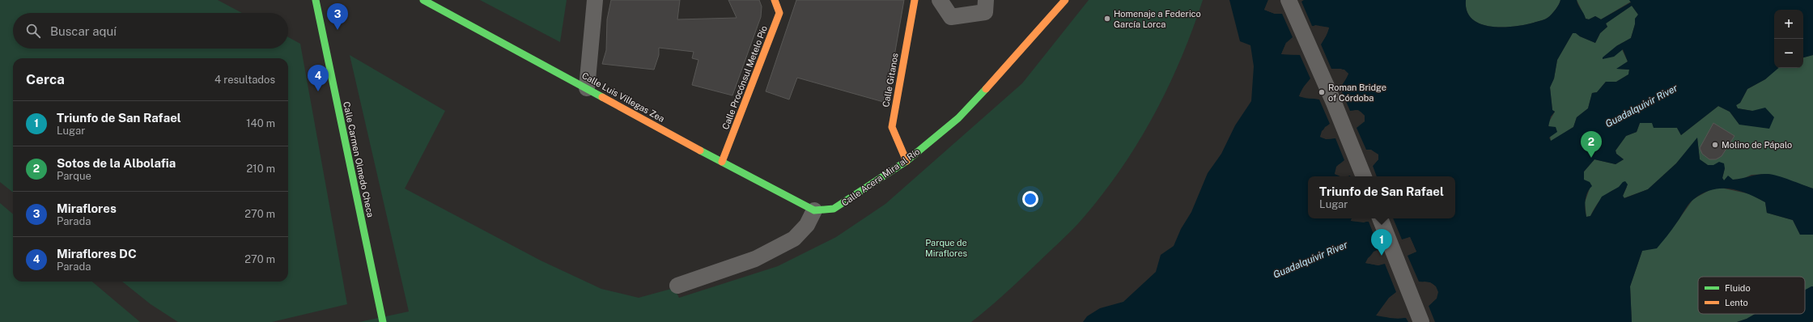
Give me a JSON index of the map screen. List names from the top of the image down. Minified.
{"streets":{"street":["Calle Procónsul Metelo Pío","Calle Gitanos","Calle Luis Villegas Zea","Calle Carmen Olmedo Checa","Calle Acera Mira al Río"]},"crossings":[["Calle Procónsul Metelo Pío","Calle Luis Villegas Zea"],["Calle Gitanos","Calle Acera Mira al Río"],["Calle Luis Villegas Zea","Calle Acera Mira al Río"]],"water":["Guadalquivir River"],"parks":["Parque de Miraflores"],"places":["Homenaje a Federico García Lorca","Roman Bridge of Córdoba","Molino de Pápalo"],"legend":["Fluido","Lento"],"page":{"pins":["3","4","2","1"],"map_buttons":["+","−"],"search":"Buscar aquí","heading":["Cerca","4 resultados"],"list":[{"mark":"1","name":"Triunfo de San Rafael","note":"Lugar","value":"140 m"},{"mark":"2","name":"Sotos de la Albolafia","note":"Parque","value":"210 m"},{"mark":"3","name":"Miraflores","note":"Parada","value":"270 m"},{"mark":"4","name":"Miraflores DC","note":"Parada","value":"270 m"}],"popup":["Triunfo de San Rafael","Lugar"]}}
